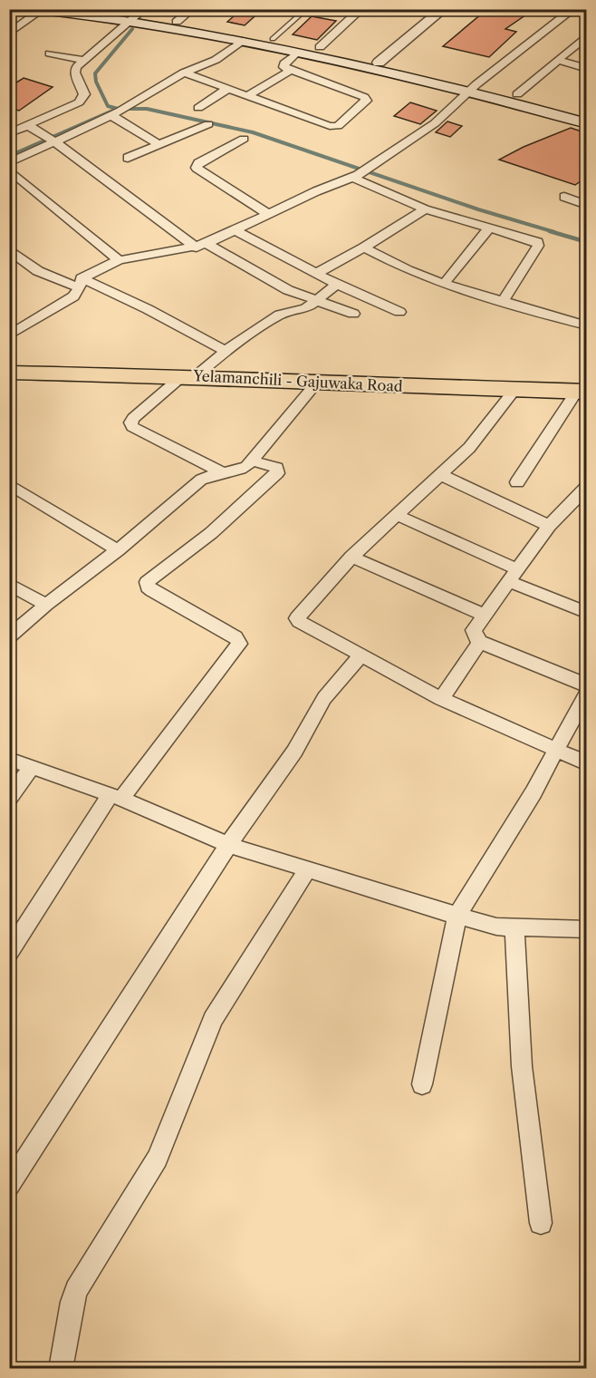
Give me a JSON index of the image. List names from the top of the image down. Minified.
{"streets":{"main road":["Yelamanchili - Gajuwaka Road"]}}
